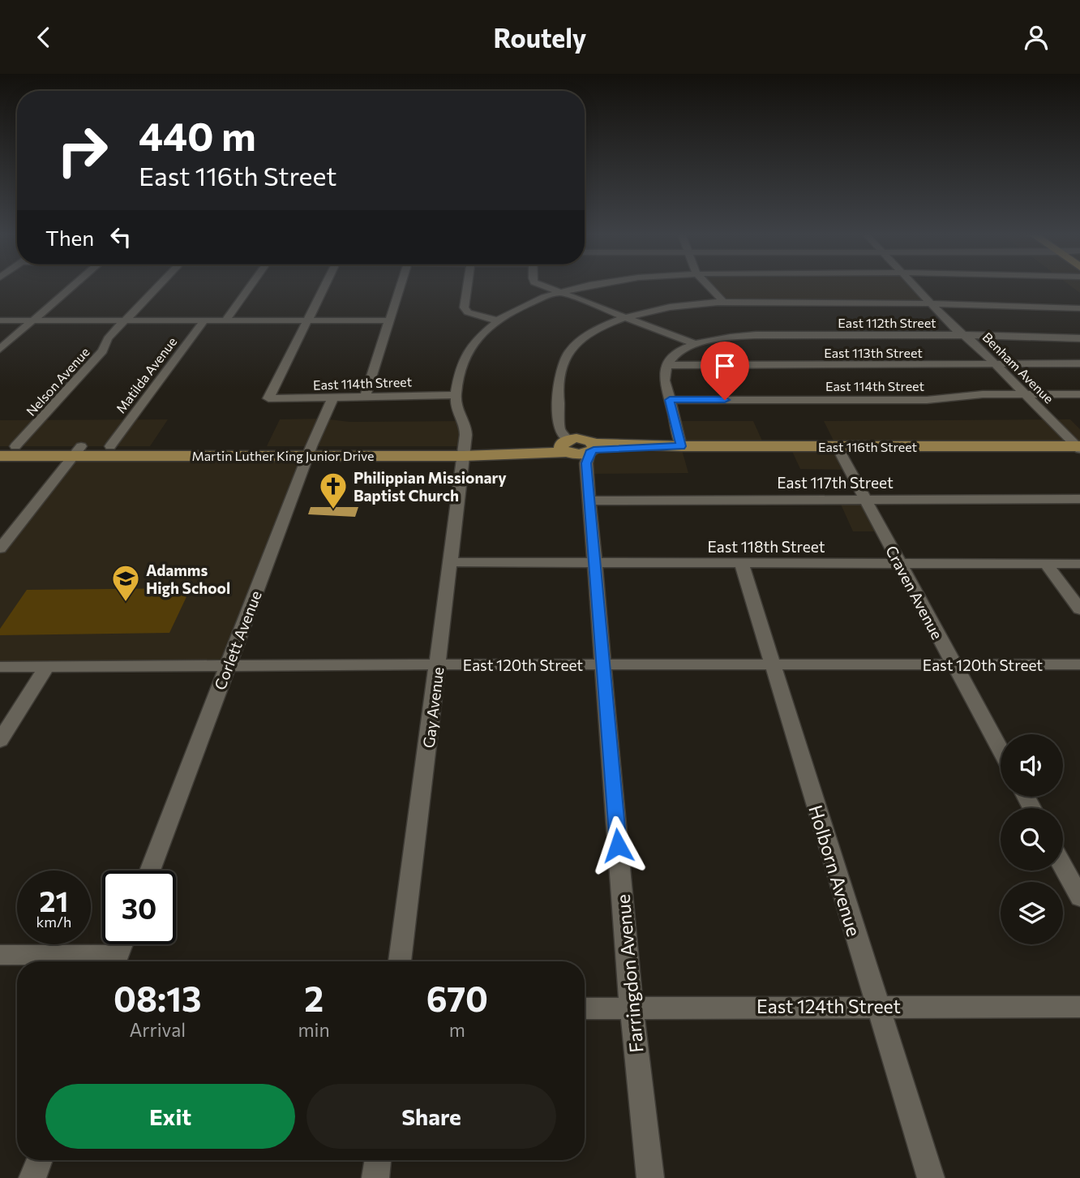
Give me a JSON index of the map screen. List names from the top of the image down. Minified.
{"streets":{"main road":["East 116th Street","Martin Luther King Junior Drive"],"street":["East 112th Street","East 113th Street","Benham Avenue","Matilda Avenue","Nelson Avenue","East 114th Street","East 117th Street","East 118th Street","Craven Avenue","Corlett Avenue","East 120th Street","Gay Avenue","Holborn Avenue","Farringdon Avenue","East 124th Street"]},"crossings":[["East 112th Street","Benham Avenue"],["East 113th Street","Benham Avenue"],["Benham Avenue","East 114th Street"],["Benham Avenue","East 116th Street"],["Matilda Avenue","Martin Luther King Junior Drive"],["Nelson Avenue","Martin Luther King Junior Drive"],["East 114th Street","Corlett Avenue"],["East 114th Street","Gay Avenue"],["East 116th Street","Martin Luther King Junior Drive"],["East 116th Street","Craven Avenue"],["East 116th Street","Farringdon Avenue"],["Martin Luther King Junior Drive","Corlett Avenue"],["Martin Luther King Junior Drive","Gay Avenue"],["Martin Luther King Junior Drive","Farringdon Avenue"],["East 117th Street","Craven Avenue"],["East 117th Street","Farringdon Avenue"],["East 118th Street","Craven Avenue"],["East 118th Street","Gay Avenue"],["East 118th Street","Holborn Avenue"],["East 118th Street","Farringdon Avenue"],["Craven Avenue","East 120th Street"],["Corlett Avenue","East 120th Street"],["East 120th Street","Gay Avenue"],["East 120th Street","Holborn Avenue"],["East 120th Street","Farringdon Avenue"],["Holborn Avenue","East 124th Street"],["Farringdon Avenue","East 124th Street"]],"places":{"church":["Philippian Missionary Baptist Church"],"school or university":["Adamms High School"]},"page":{"header":"Routely","turn":["440 m","East 116th Street"],"then":"Then","speed":"21 km/h","limit":"30","eta":["08:13","Arrival","2","min","670","m"],"buttons":["Exit","Share"]}}
